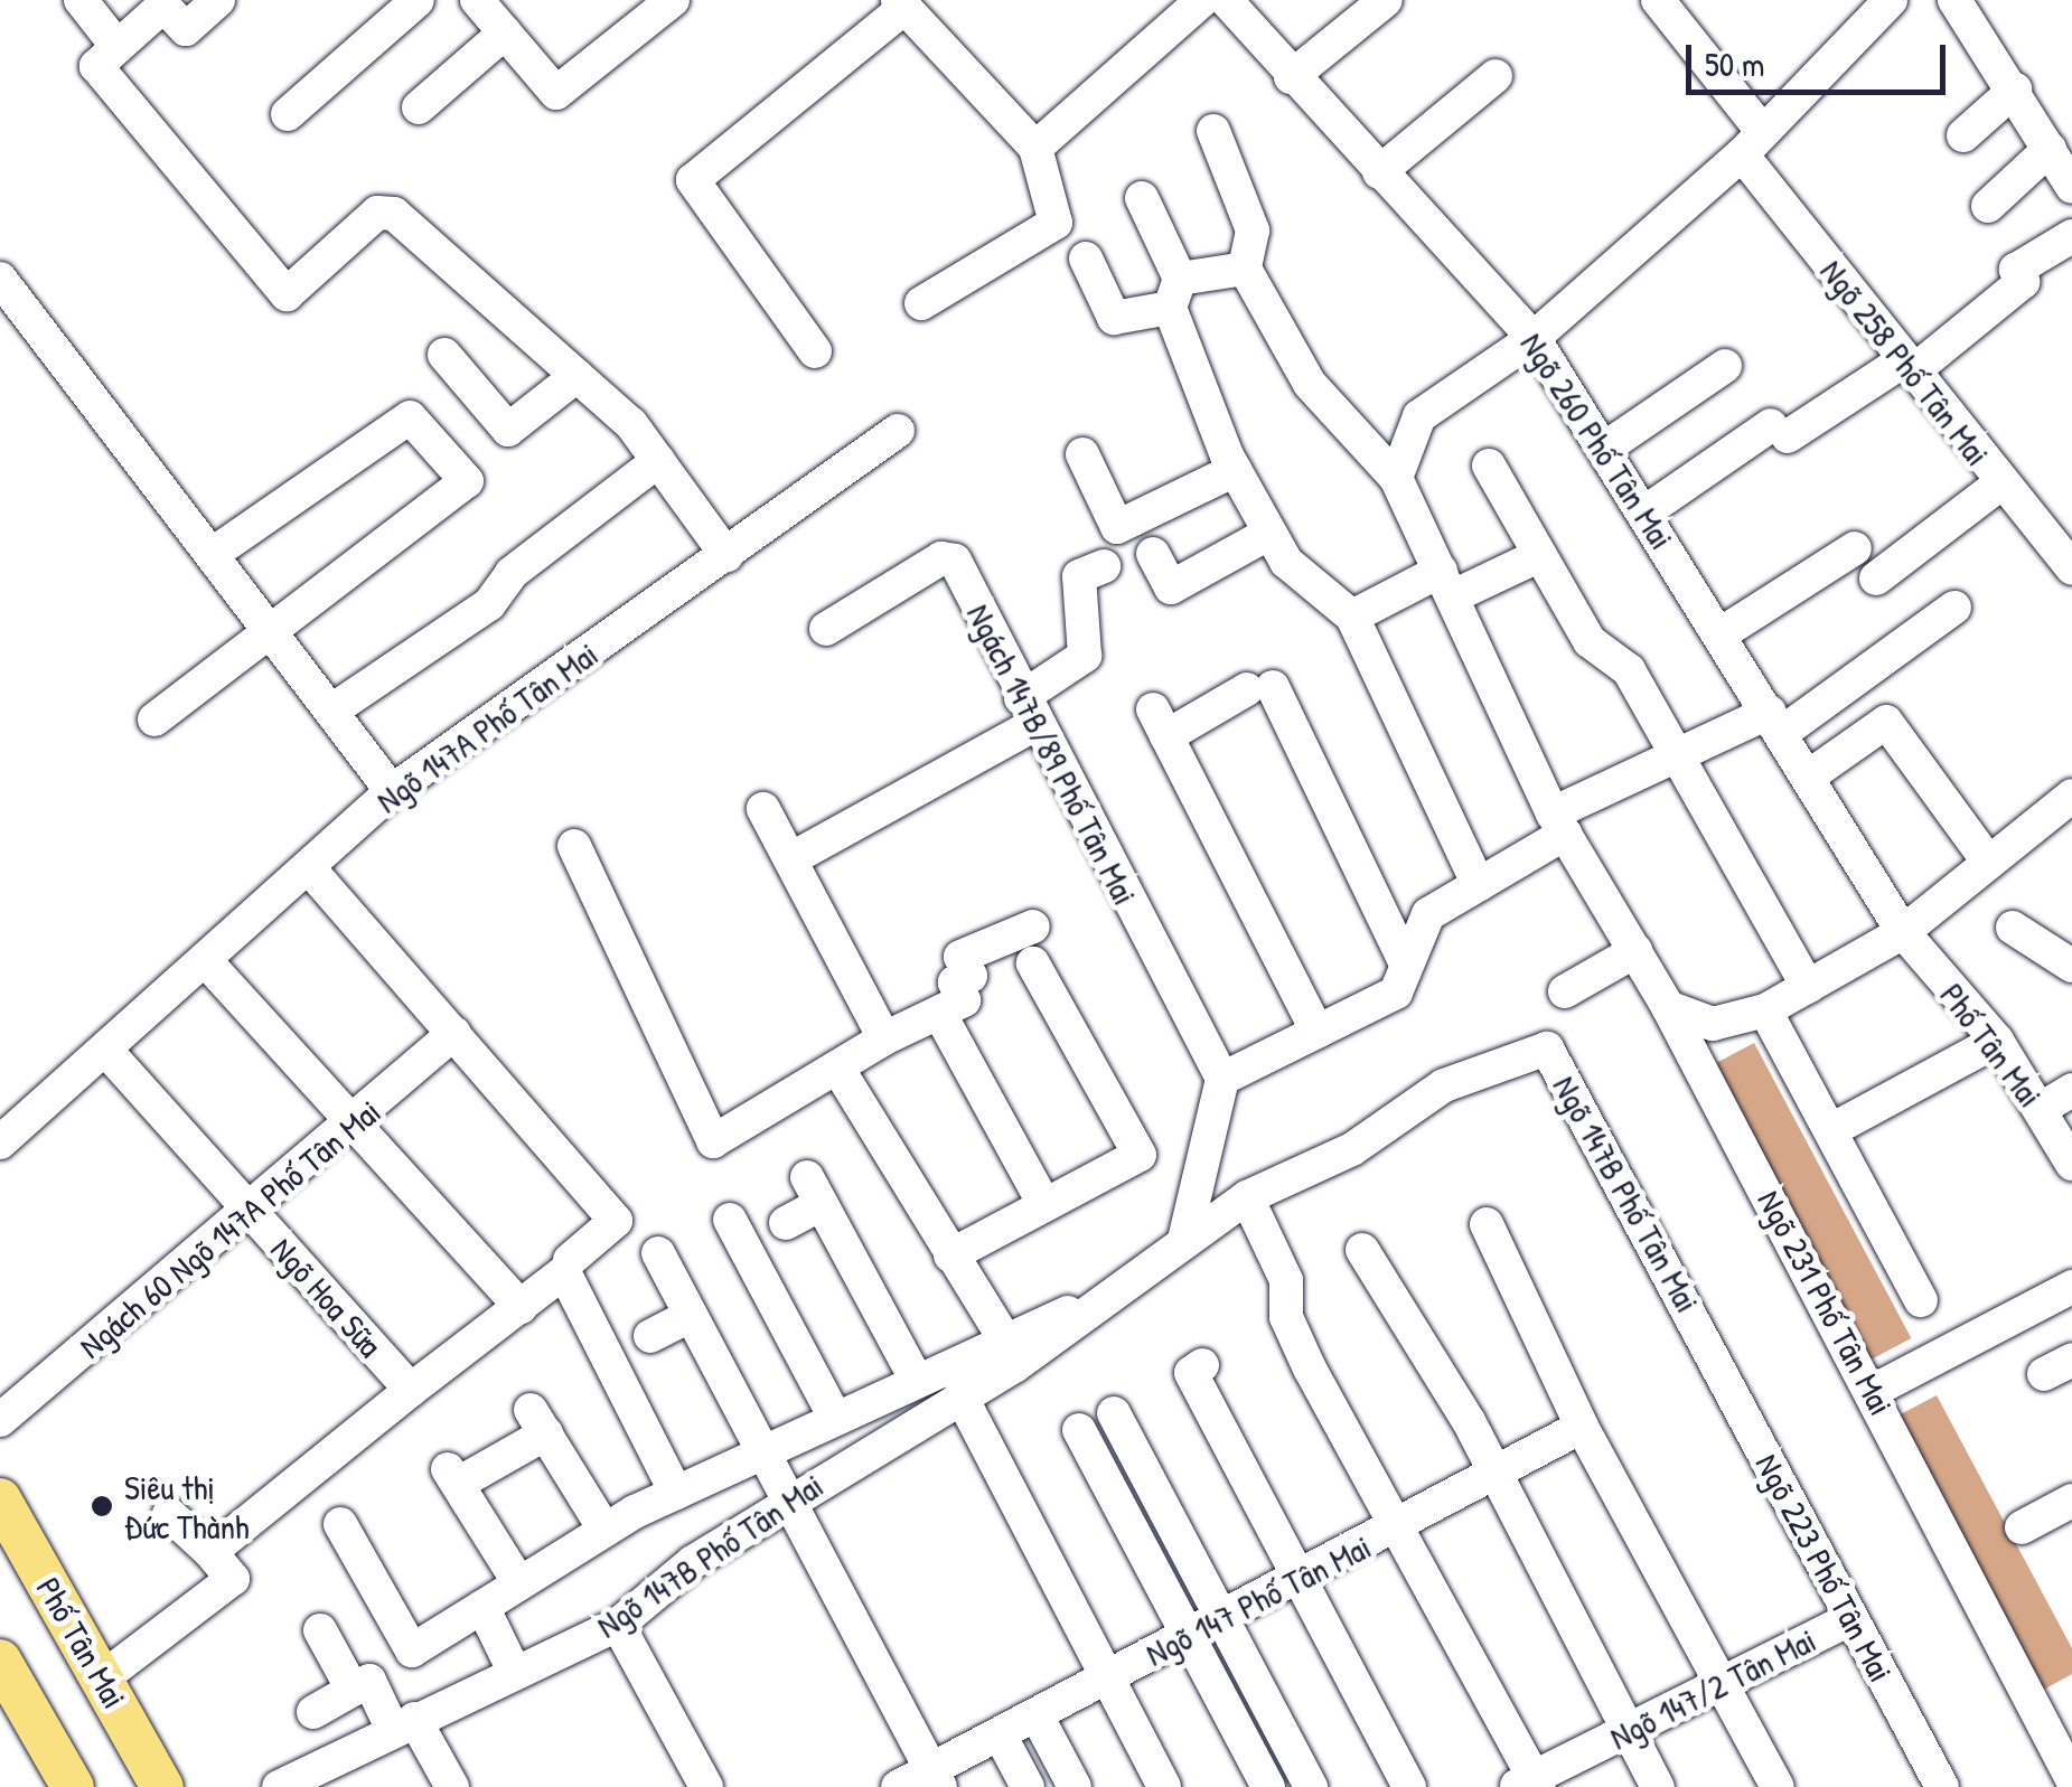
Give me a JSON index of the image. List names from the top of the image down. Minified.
{"streets":{"main road":["Phố Tân Mai"],"street":["Ngõ 258 Phố Tân Mai","Ngõ 260 Phố Tân Mai","Ngõ 147A Phố Tân Mai","Ngách 147B/89 Phố Tân Mai","Ngõ 147B Phố Tân Mai","Ngách 60 Ngõ 147A Phố Tân Mai","Ngõ Hoa Sữa","Ngõ 231 Phố Tân Mai","Ngõ 223 Phố Tân Mai","Ngõ 147 Phố Tân Mai","Ngõ 147/2 Tân Mai"]},"crossings":[["Ngõ 260 Phố Tân Mai","Phố Tân Mai"],["Ngõ 147A Phố Tân Mai","Ngõ Hoa Sữa"],["Ngõ 147B Phố Tân Mai","Ngõ 223 Phố Tân Mai"],["Ngách 60 Ngõ 147A Phố Tân Mai","Ngõ Hoa Sữa"],["Ngõ 223 Phố Tân Mai","Ngõ 147/2 Tân Mai"]],"places":["Siêu thị Đức Thành"],"scale_bar":"50 m"}
